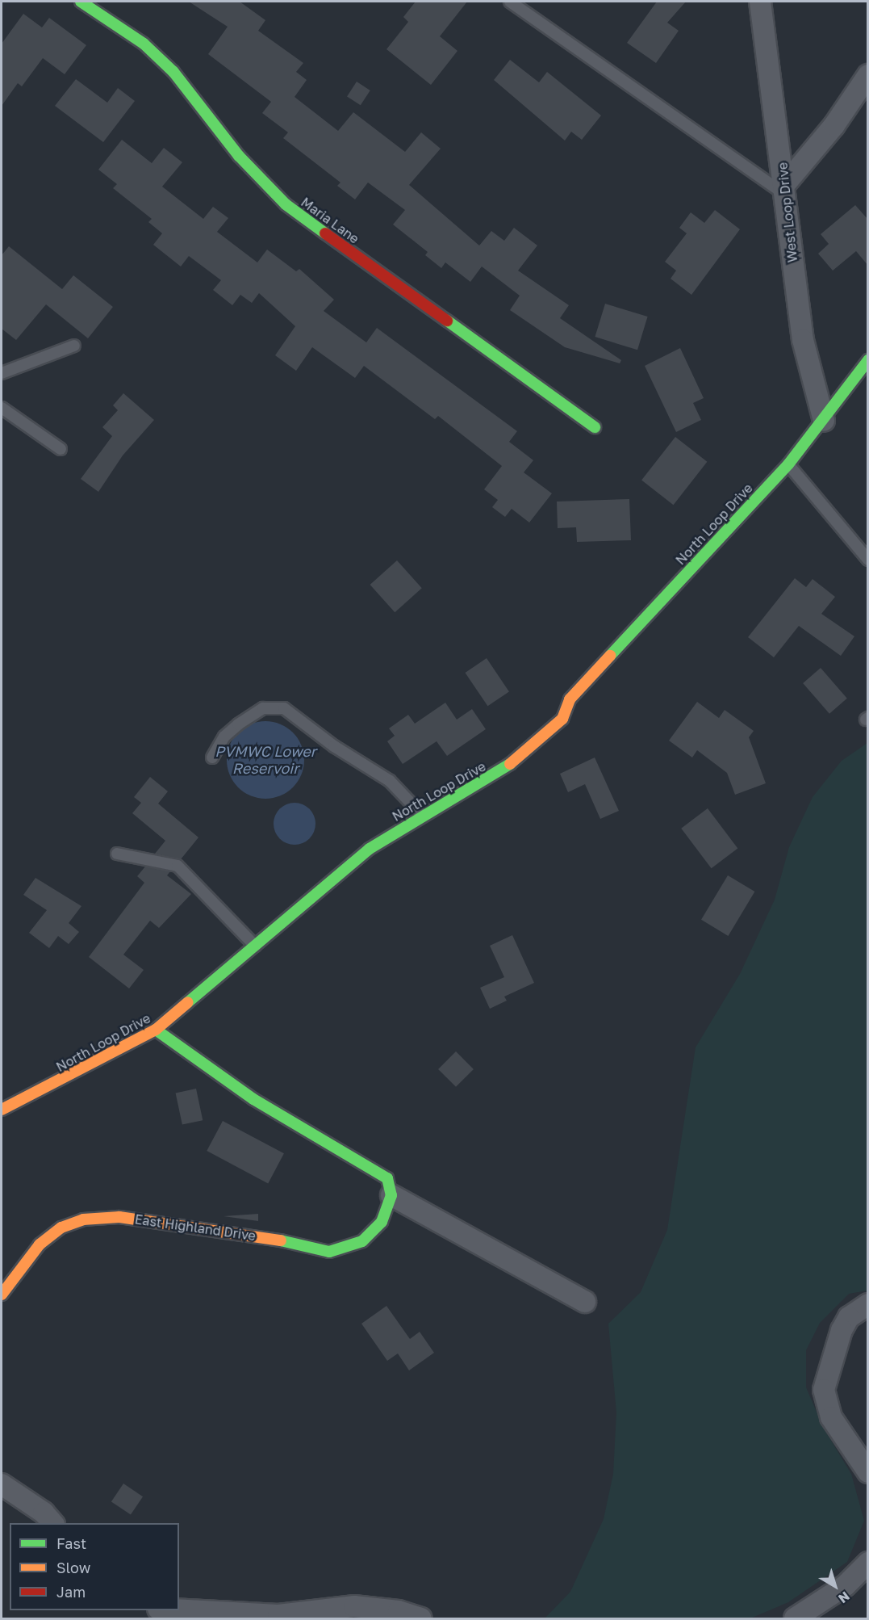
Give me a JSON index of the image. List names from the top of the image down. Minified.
{"streets":{"street":["West Loop Drive","Maria Lane","North Loop Drive","East Highland Drive"]},"crossings":[["West Loop Drive","North Loop Drive"]],"water":["PVMWC Lower Reservoir"],"legend":["Fast","Slow","Jam"],"north":"bottom right"}
